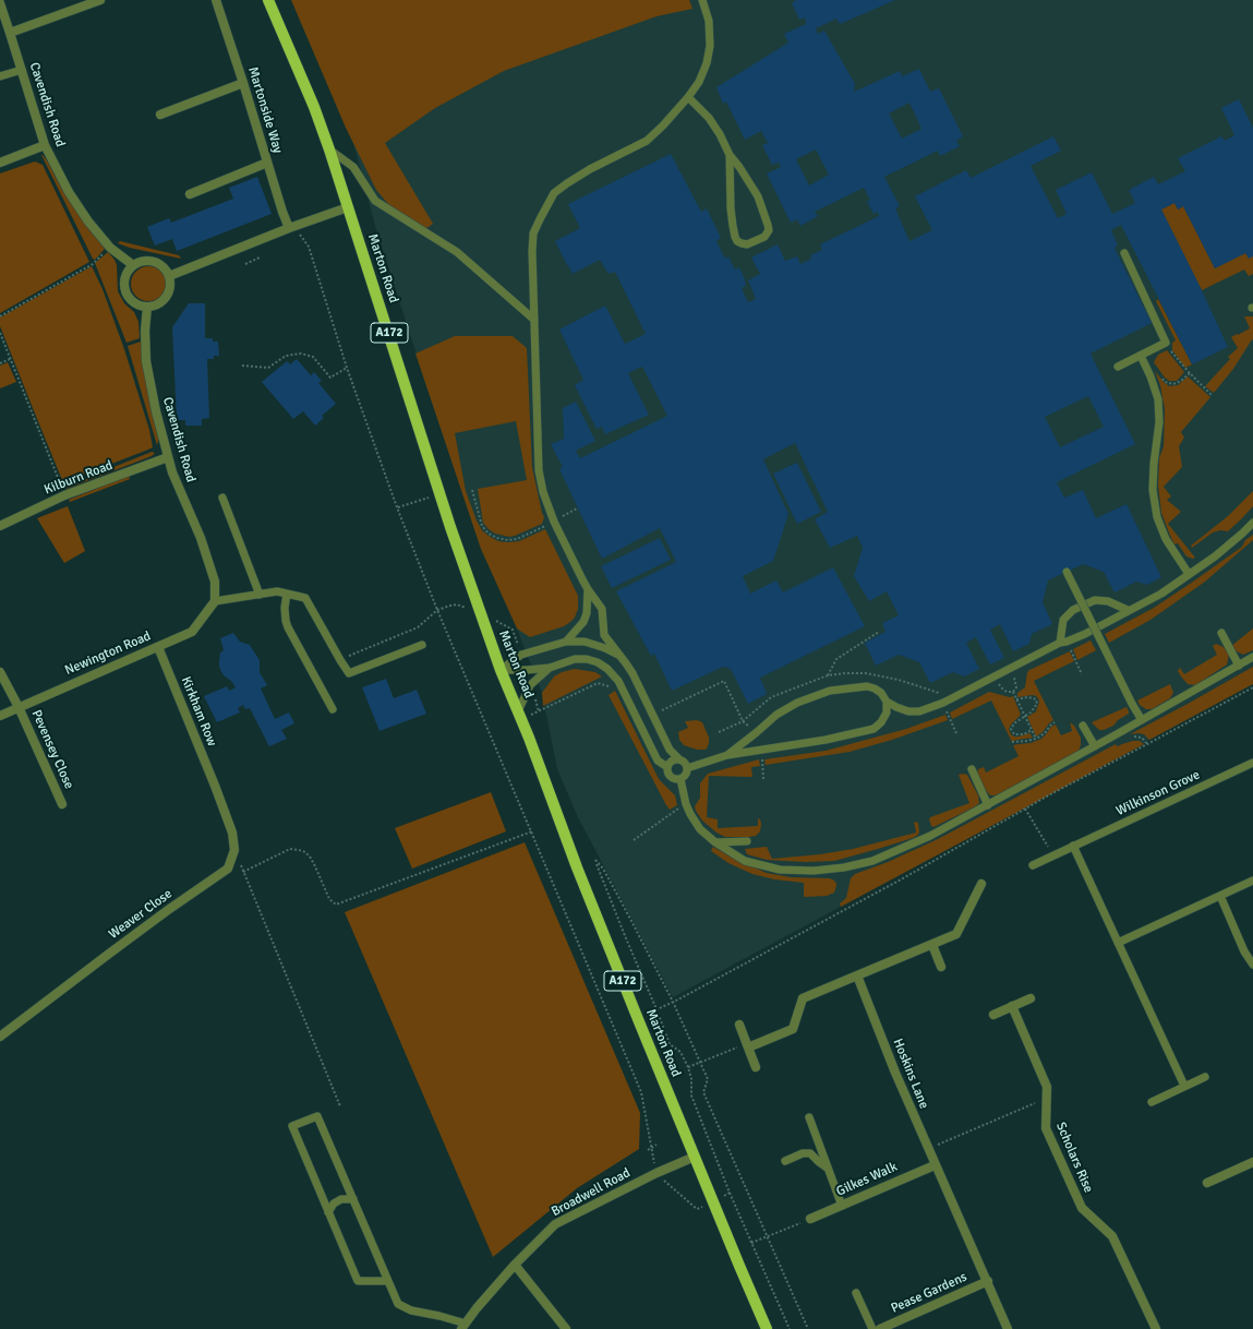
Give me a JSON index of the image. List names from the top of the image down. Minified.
{"streets":{"main road":["Marton Road","A172"],"street":["Cavendish Road","Martonside Way","Kilburn Road","Newington Road","Kirkham Row","Pevensey Close","Weaver Close","Hoskins Lane","Scholars Rise","Gilkes Walk","Broadwell Road","Pease Gardens"],"lane":["Wilkinson Grove"]},"crossings":[["Cavendish Road","Kilburn Road"],["Cavendish Road","Newington Road"],["Marton Road","Broadwell Road"],["Newington Road","Kirkham Row"],["Newington Road","Pevensey Close"],["Kirkham Row","Weaver Close"],["Hoskins Lane","Gilkes Walk"],["Hoskins Lane","Pease Gardens"]]}
